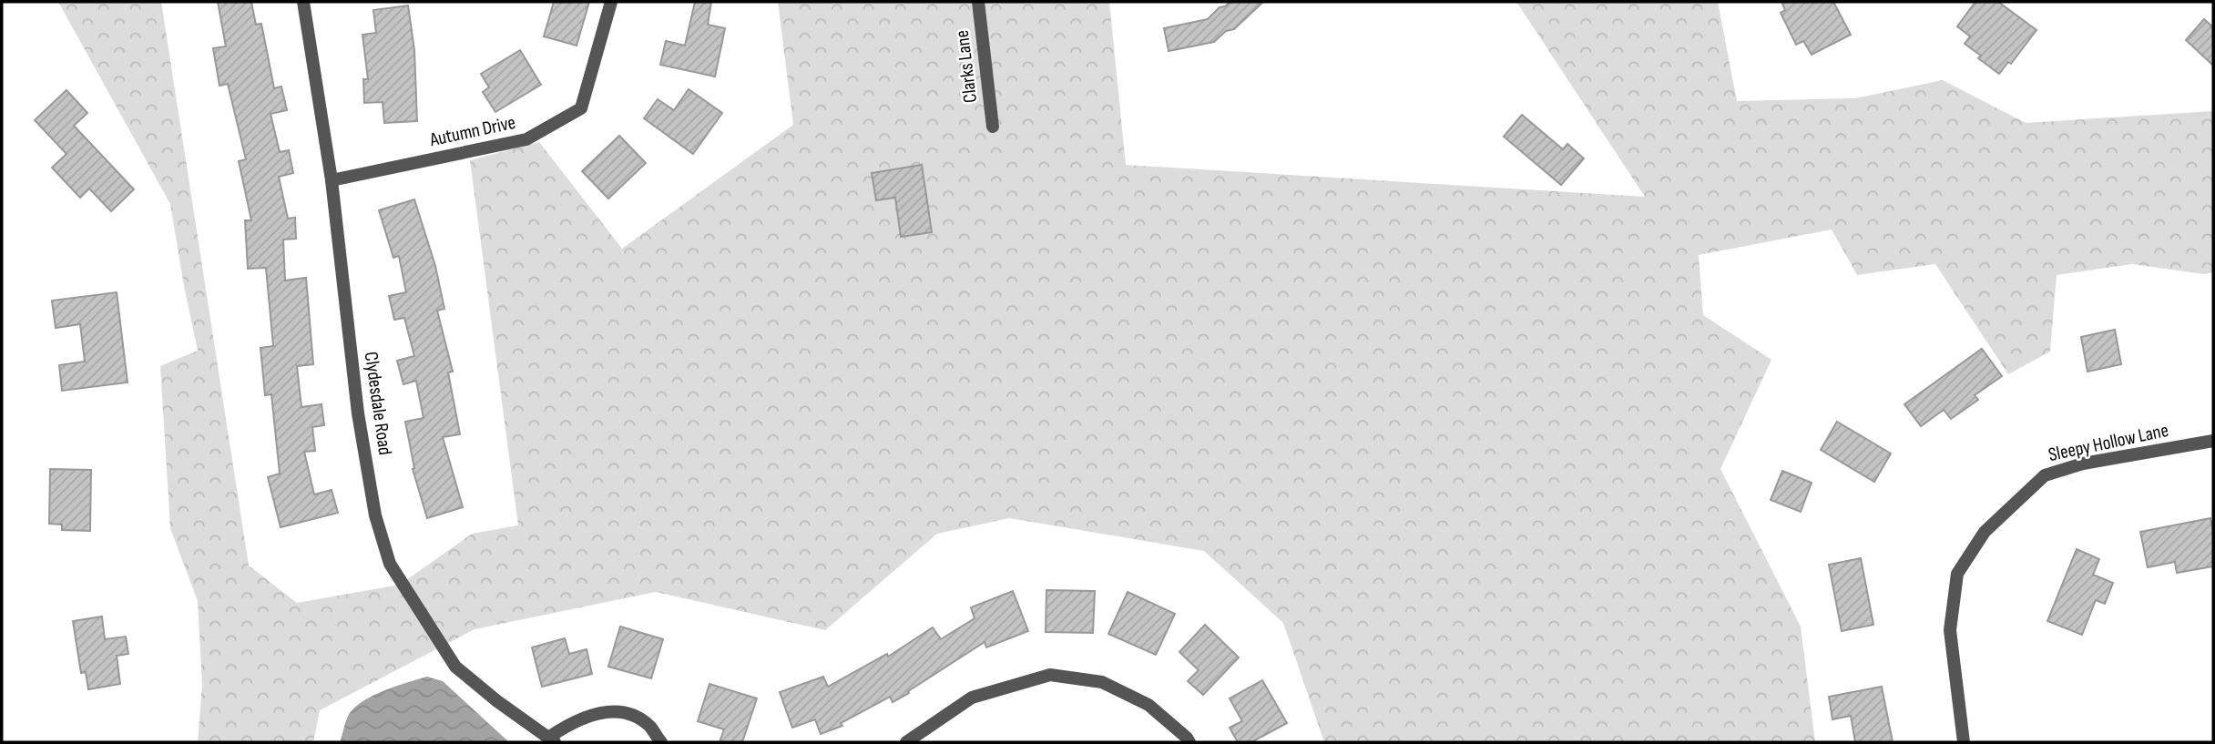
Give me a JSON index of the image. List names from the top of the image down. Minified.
{"streets":{"street":["Clarks Lane","Autumn Drive","Clydesdale Road","Sleepy Hollow Lane"]},"crossings":[["Autumn Drive","Clydesdale Road"]]}
